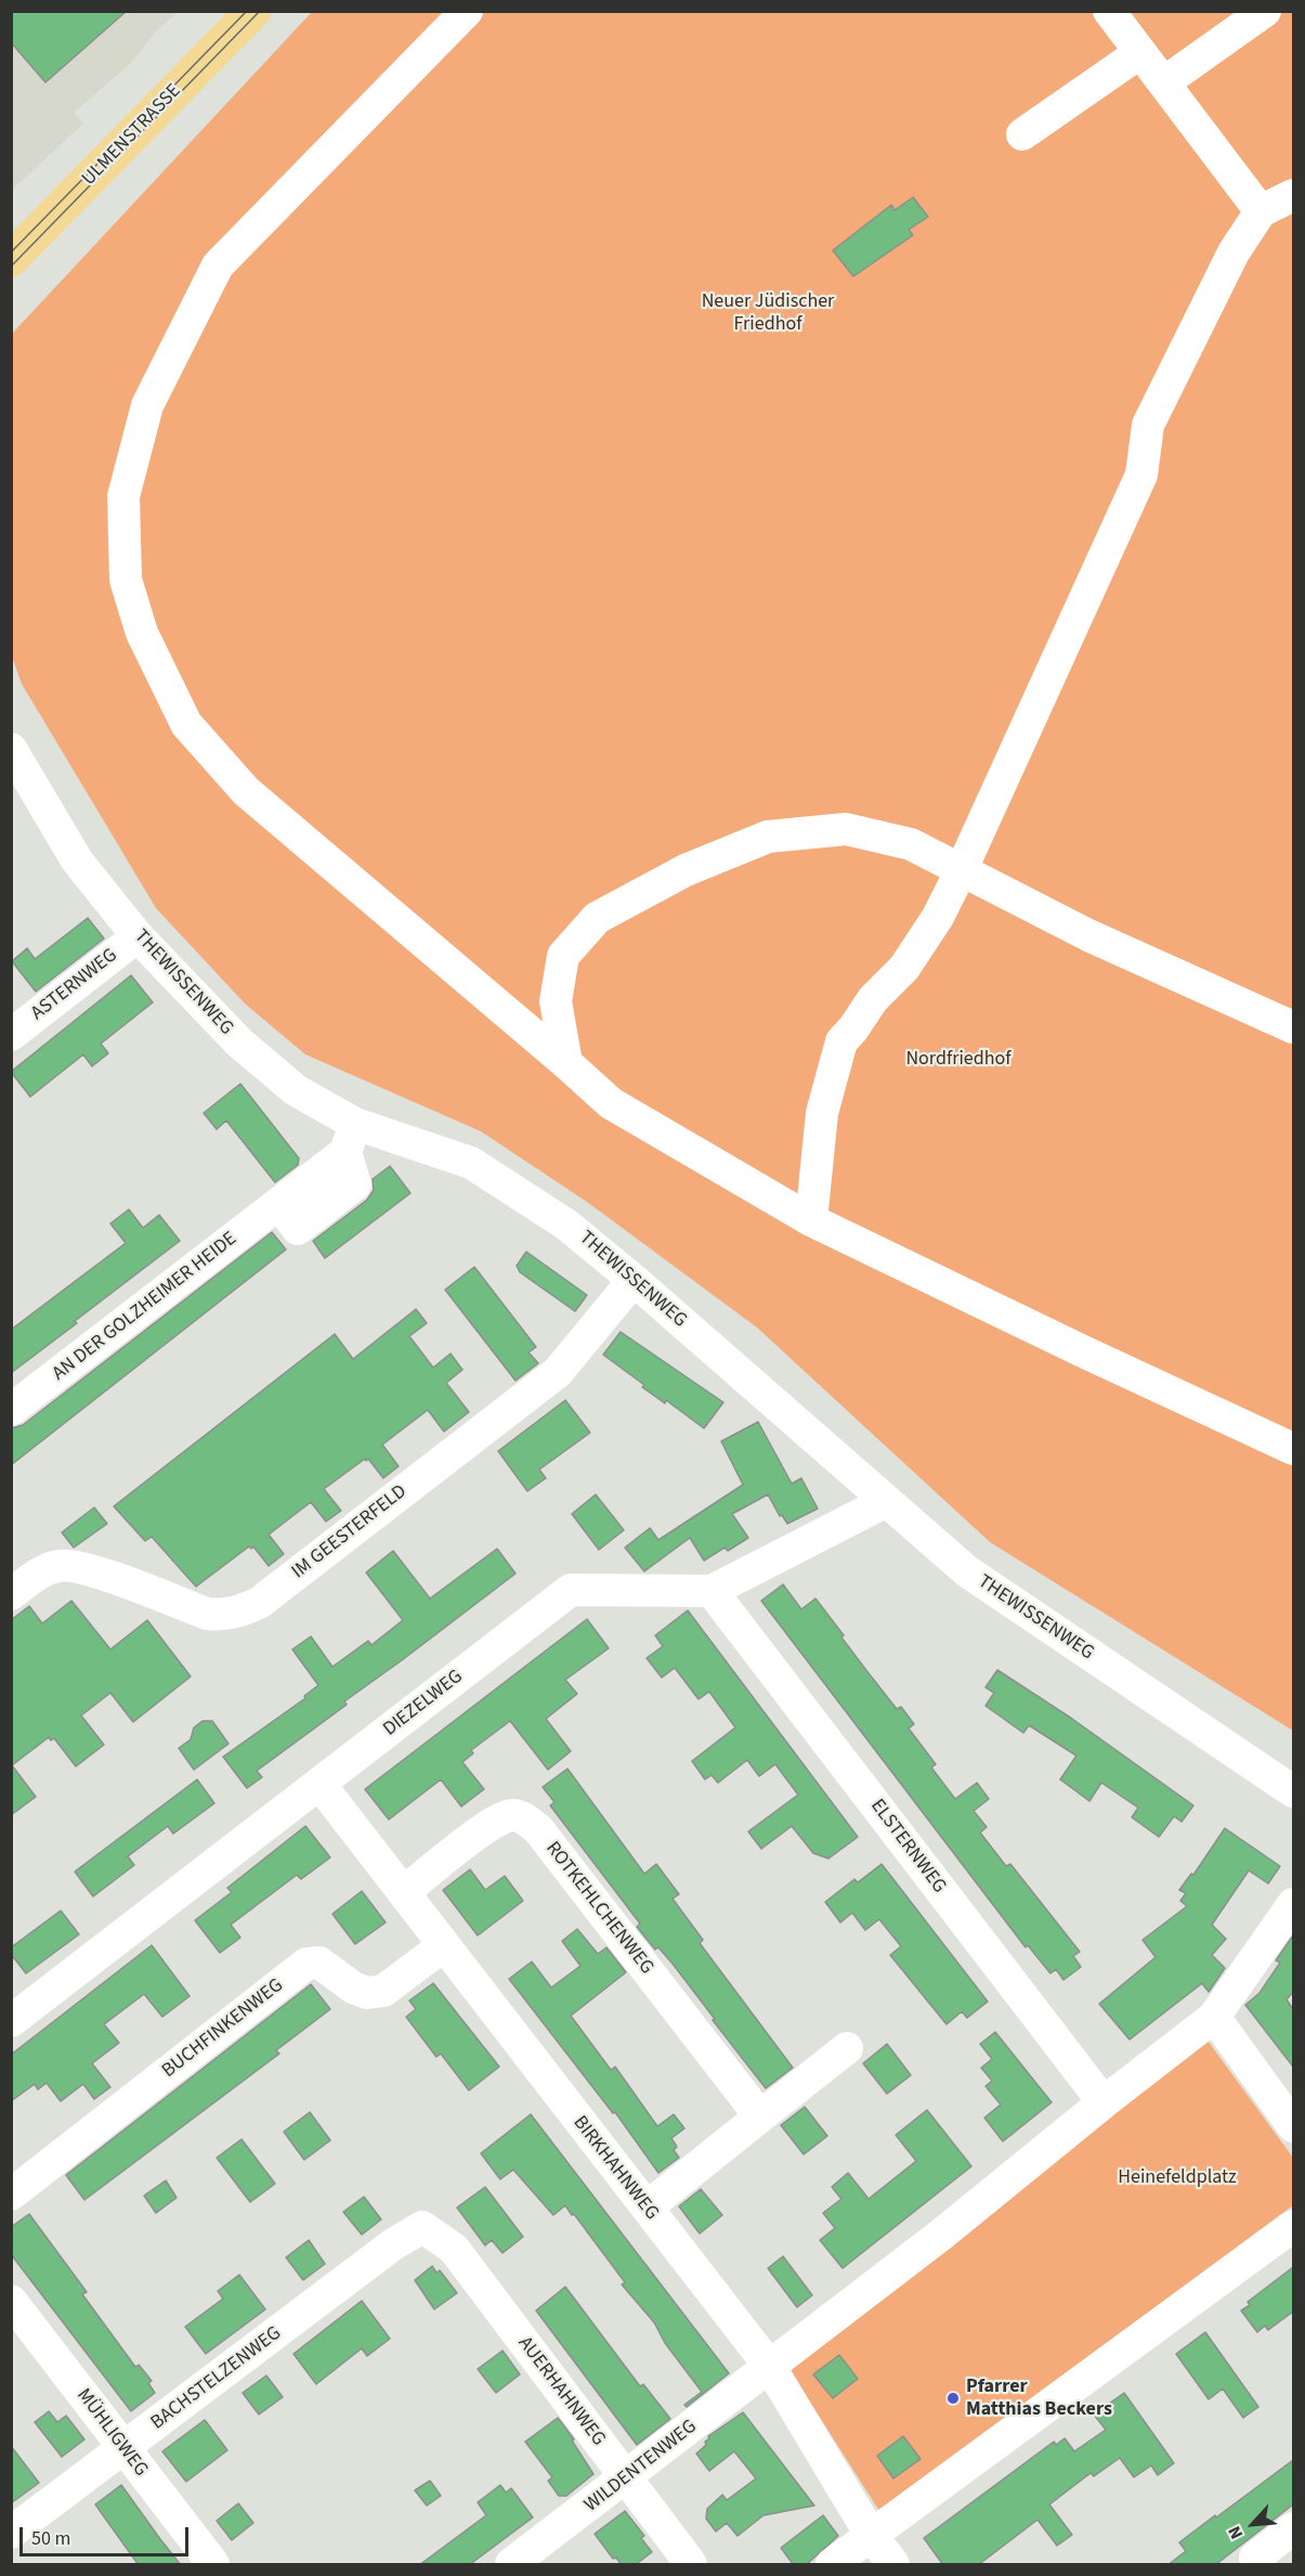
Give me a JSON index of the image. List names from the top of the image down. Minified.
{"streets":{"main road":["ULMENSTRASSE"],"street":["THEWISSENWEG","ASTERNWEG","AN DER GOLZHEIMER HEIDE","IM GEESTERFELD","DIEZELWEG","ELSTERNWEG","ROTKEHLCHENWEG","BUCHFINKENWEG","BIRKHAHNWEG","BACHSTELZENWEG","AUERHAHNWEG","MÜHLIGWEG","WILDENTENWEG"]},"crossings":[["THEWISSENWEG","ASTERNWEG"],["THEWISSENWEG","AN DER GOLZHEIMER HEIDE"],["THEWISSENWEG","IM GEESTERFELD"],["THEWISSENWEG","DIEZELWEG"],["DIEZELWEG","ELSTERNWEG"],["DIEZELWEG","BIRKHAHNWEG"],["ROTKEHLCHENWEG","BIRKHAHNWEG"],["BUCHFINKENWEG","BIRKHAHNWEG"],["BIRKHAHNWEG","WILDENTENWEG"],["BACHSTELZENWEG","AUERHAHNWEG"],["BACHSTELZENWEG","MÜHLIGWEG"],["AUERHAHNWEG","WILDENTENWEG"]],"parks":["Neuer Jüdischer Friedhof","Nordfriedhof","Heinefeldplatz"],"places":["Pfarrer Matthias Beckers"],"scale_bar":"50 m","north":"bottom left"}
